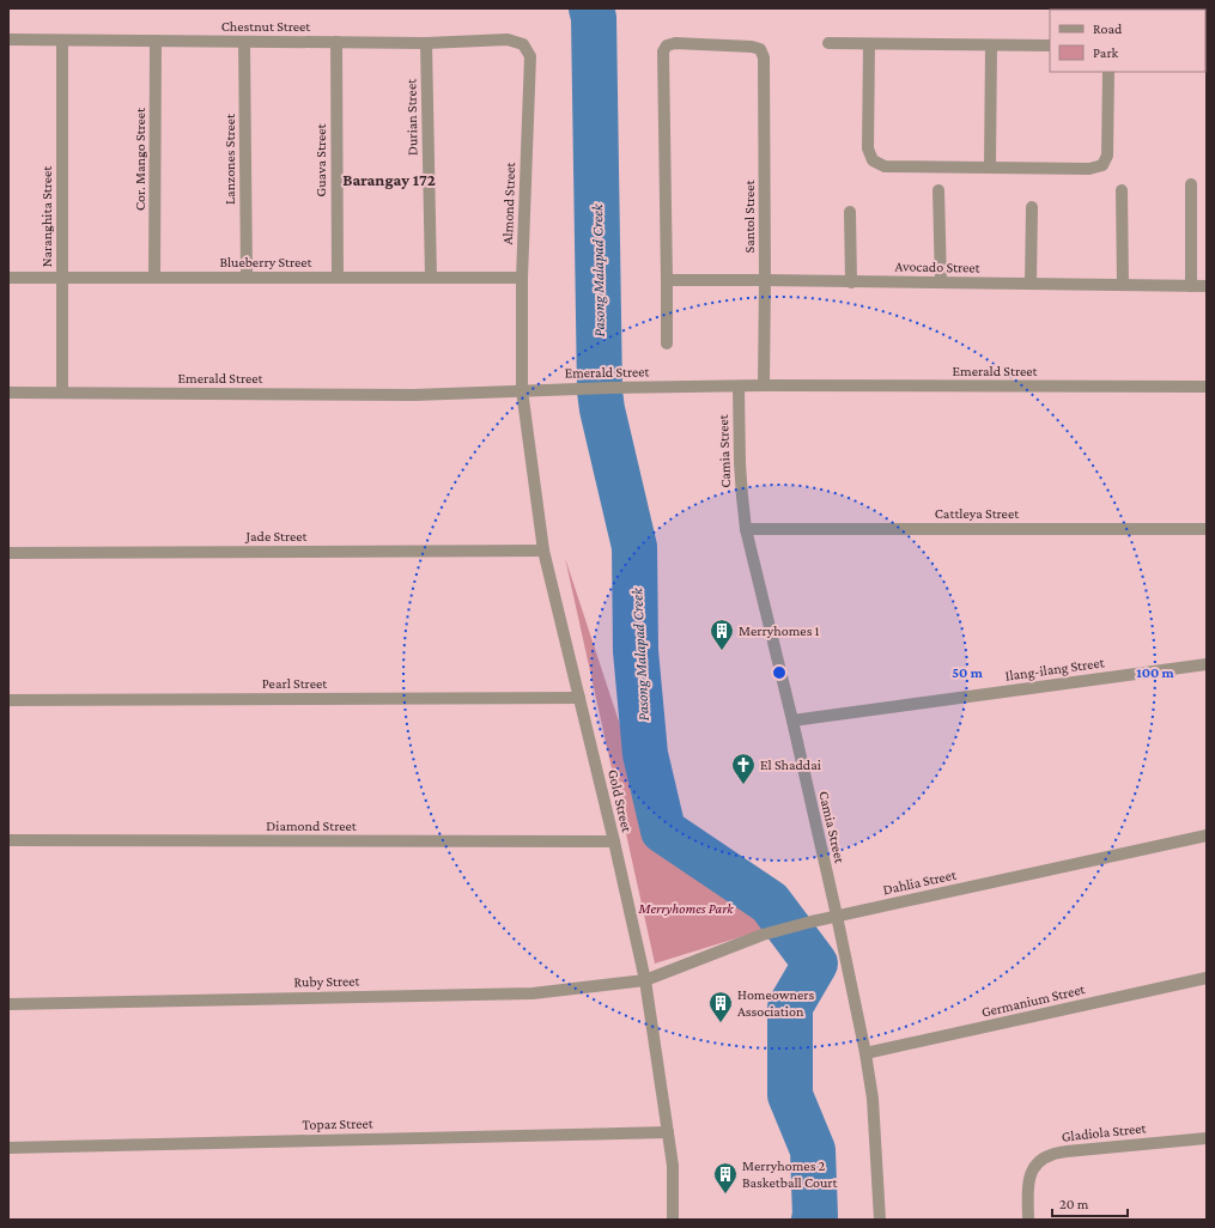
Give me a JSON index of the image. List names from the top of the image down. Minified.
{"streets":{"street":["Chestnut Street","Durian Street","Cor. Mango Street","Lanzones Street","Guava Street","Almond Street","Naranghita Street","Santol Street","Blueberry Street","Avocado Street","Emerald Street","Camia Street","Cattleya Street","Jade Street","Ilang-ilang Street","Pearl Street","Gold Street","Diamond Street","Dahlia Street","Ruby Street","Germanium Street","Topaz Street","Gladiola Street"]},"crossings":[["Chestnut Street","Durian Street"],["Chestnut Street","Cor. Mango Street"],["Chestnut Street","Lanzones Street"],["Chestnut Street","Guava Street"],["Chestnut Street","Almond Street"],["Chestnut Street","Naranghita Street"],["Durian Street","Blueberry Street"],["Cor. Mango Street","Blueberry Street"],["Lanzones Street","Blueberry Street"],["Guava Street","Blueberry Street"],["Almond Street","Blueberry Street"],["Almond Street","Emerald Street"],["Almond Street","Gold Street"],["Naranghita Street","Blueberry Street"],["Naranghita Street","Emerald Street"],["Santol Street","Avocado Street"],["Santol Street","Emerald Street"],["Emerald Street","Camia Street"],["Emerald Street","Gold Street"],["Camia Street","Cattleya Street"],["Camia Street","Ilang-ilang Street"],["Camia Street","Dahlia Street"],["Camia Street","Germanium Street"],["Jade Street","Gold Street"],["Pearl Street","Gold Street"],["Gold Street","Diamond Street"],["Gold Street","Dahlia Street"],["Gold Street","Ruby Street"],["Gold Street","Topaz Street"],["Dahlia Street","Ruby Street"]],"districts":["Barangay 172"],"water":["Pasong Malapad Creek"],"parks":["Merryhomes Park"],"places":{"building":["Merryhomes 1","Homeowners Association","Merryhomes 2 Basketball Court"],"church":["El Shaddai"]},"legend":["Road","Park"],"scale_bar":"20 m","rings":["50 m","100 m"]}
